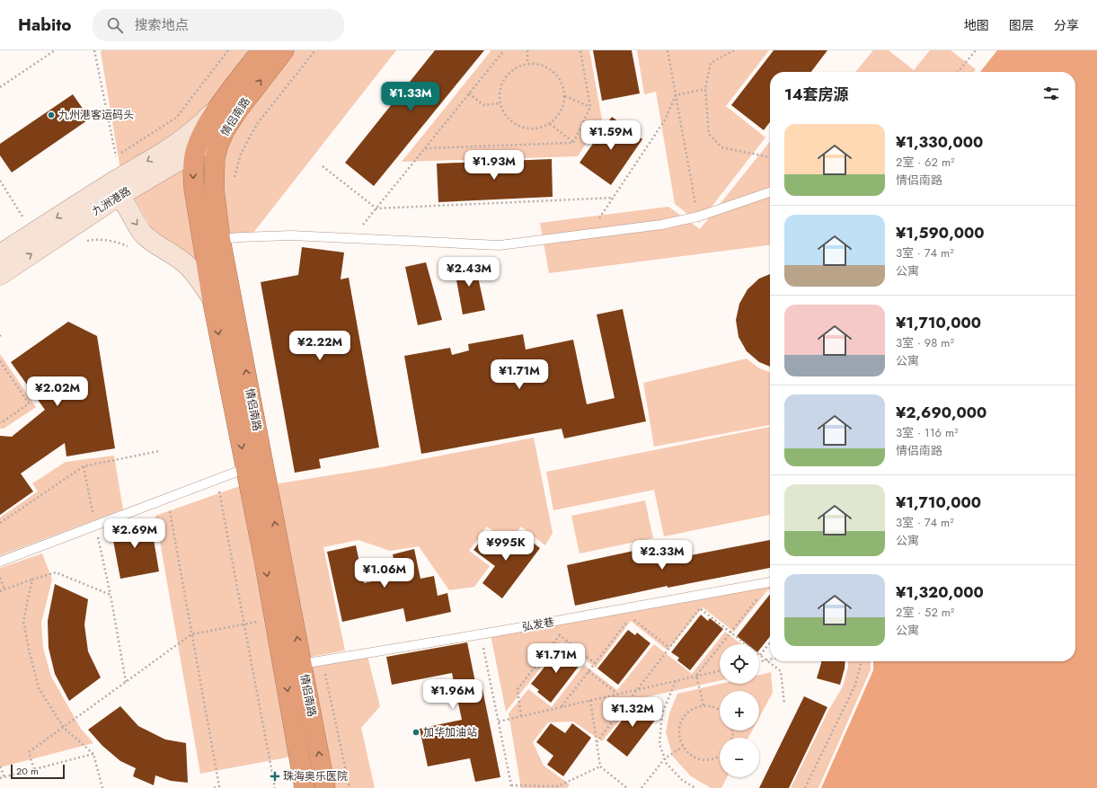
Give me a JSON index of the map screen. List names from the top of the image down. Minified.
{"streets":{"highway":["情侣南路"],"street":["九洲港路"],"lane":["弘发巷"]},"crossings":[["情侣南路","九洲港路"],["情侣南路","弘发巷"]],"places":{"other":["九州港客运码头","加华加油站"],"health":["珠海奥乐医院"]},"scale_bar":"20 m","page":{"header":"Habito","search":"搜索地点","nav":["地图","图层","分享"],"heading":"14套房源","price":["¥1.33M","¥1.59M","¥1.93M","¥2.43M","¥2.22M","¥1.71M","¥2.02M","¥2.69M","¥995K","¥2.33M","¥1.06M","¥1.71M","¥1.96M","¥1.32M"],"list":[{"name":"¥1,330,000","note":"2室 · 62 m² · 情侣南路"},{"name":"¥1,590,000","note":"3室 · 74 m² · 公寓"},{"name":"¥1,710,000","note":"3室 · 98 m² · 公寓"},{"name":"¥2,690,000","note":"3室 · 116 m² · 情侣南路"},{"name":"¥1,710,000","note":"3室 · 74 m² · 公寓"},{"name":"¥1,320,000","note":"2室 · 52 m² · 公寓"}],"map_buttons":["+","−"],"scale":"20 m"}}
